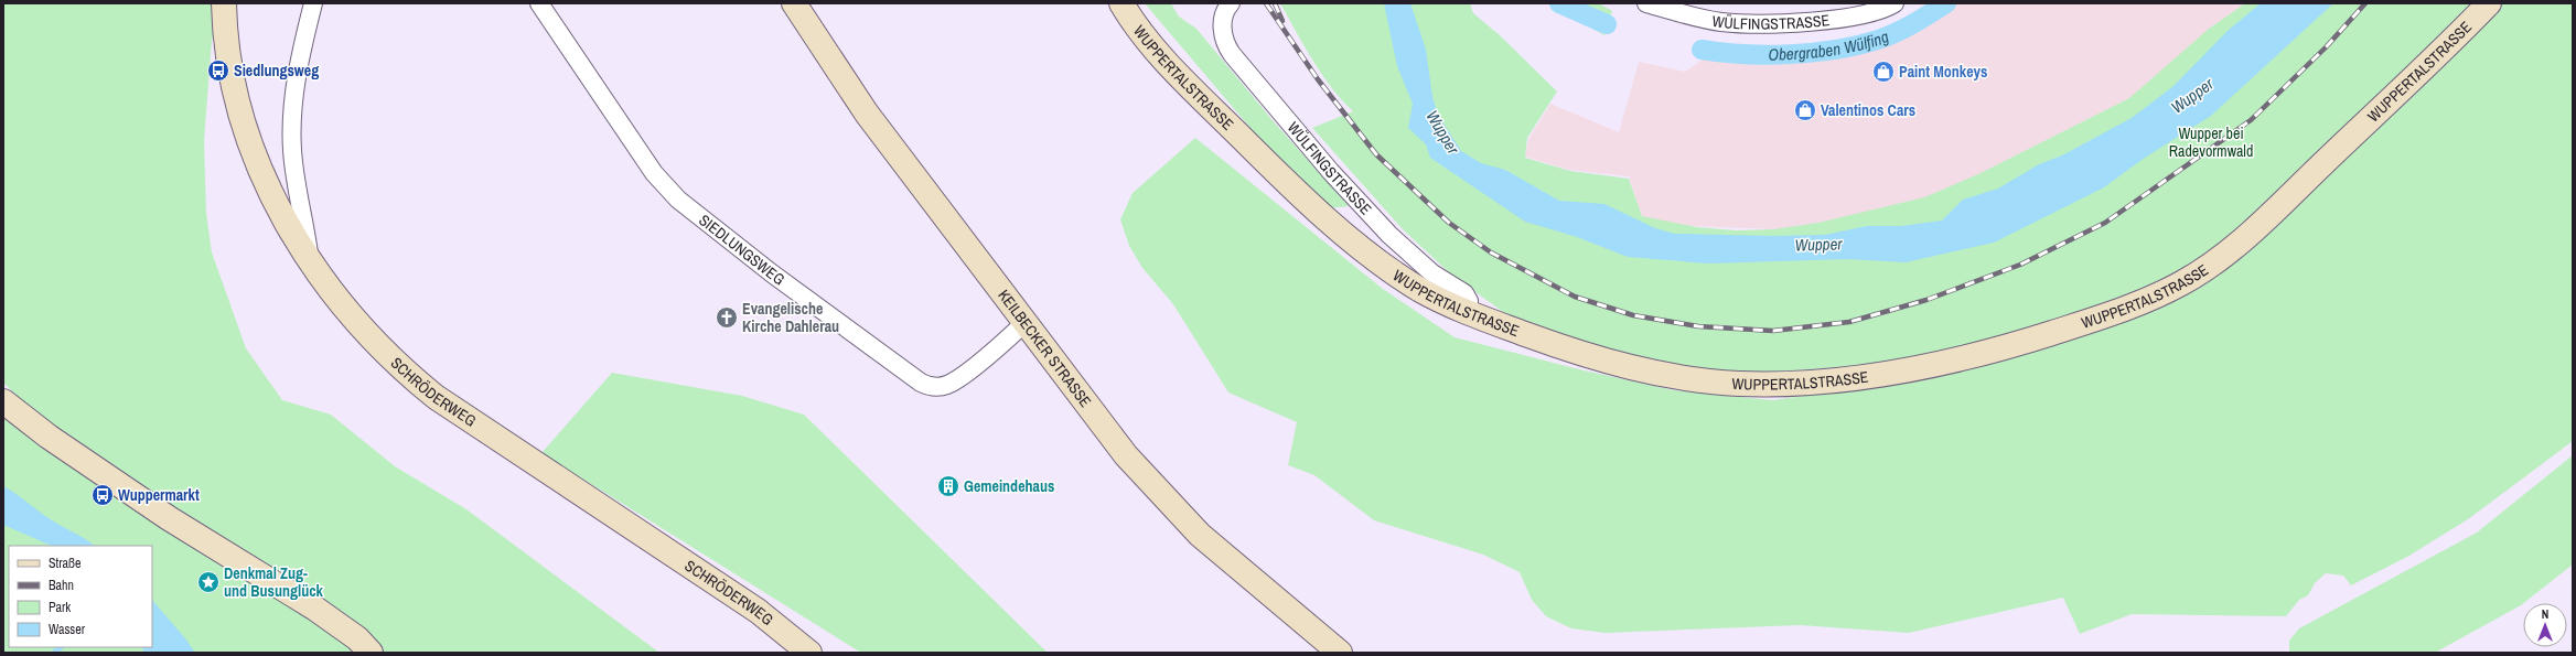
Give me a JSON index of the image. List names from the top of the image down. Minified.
{"streets":{"main road":["WUPPERTALSTRASSE","KEILBECKER STRASSE","SCHRÖDERWEG"],"street":["WÜLFINGSTRASSE","SIEDLUNGSWEG"]},"crossings":[["WÜLFINGSTRASSE","WUPPERTALSTRASSE"],["SIEDLUNGSWEG","KEILBECKER STRASSE"]],"water":["Obergraben Wülfing","Wupper"],"parks":["Wupper bei Radevormwald"],"places":{"bus stop":["Siedlungsweg","Wuppermarkt"],"shop":["Paint Monkeys","Valentinos Cars"],"church":["Evangelische Kirche Dahlerau"],"building":["Gemeindehaus"],"place":["Denkmal Zug- und Busunglück"]},"legend":["Straße","Bahn","Park","Wasser"],"north":"top"}
